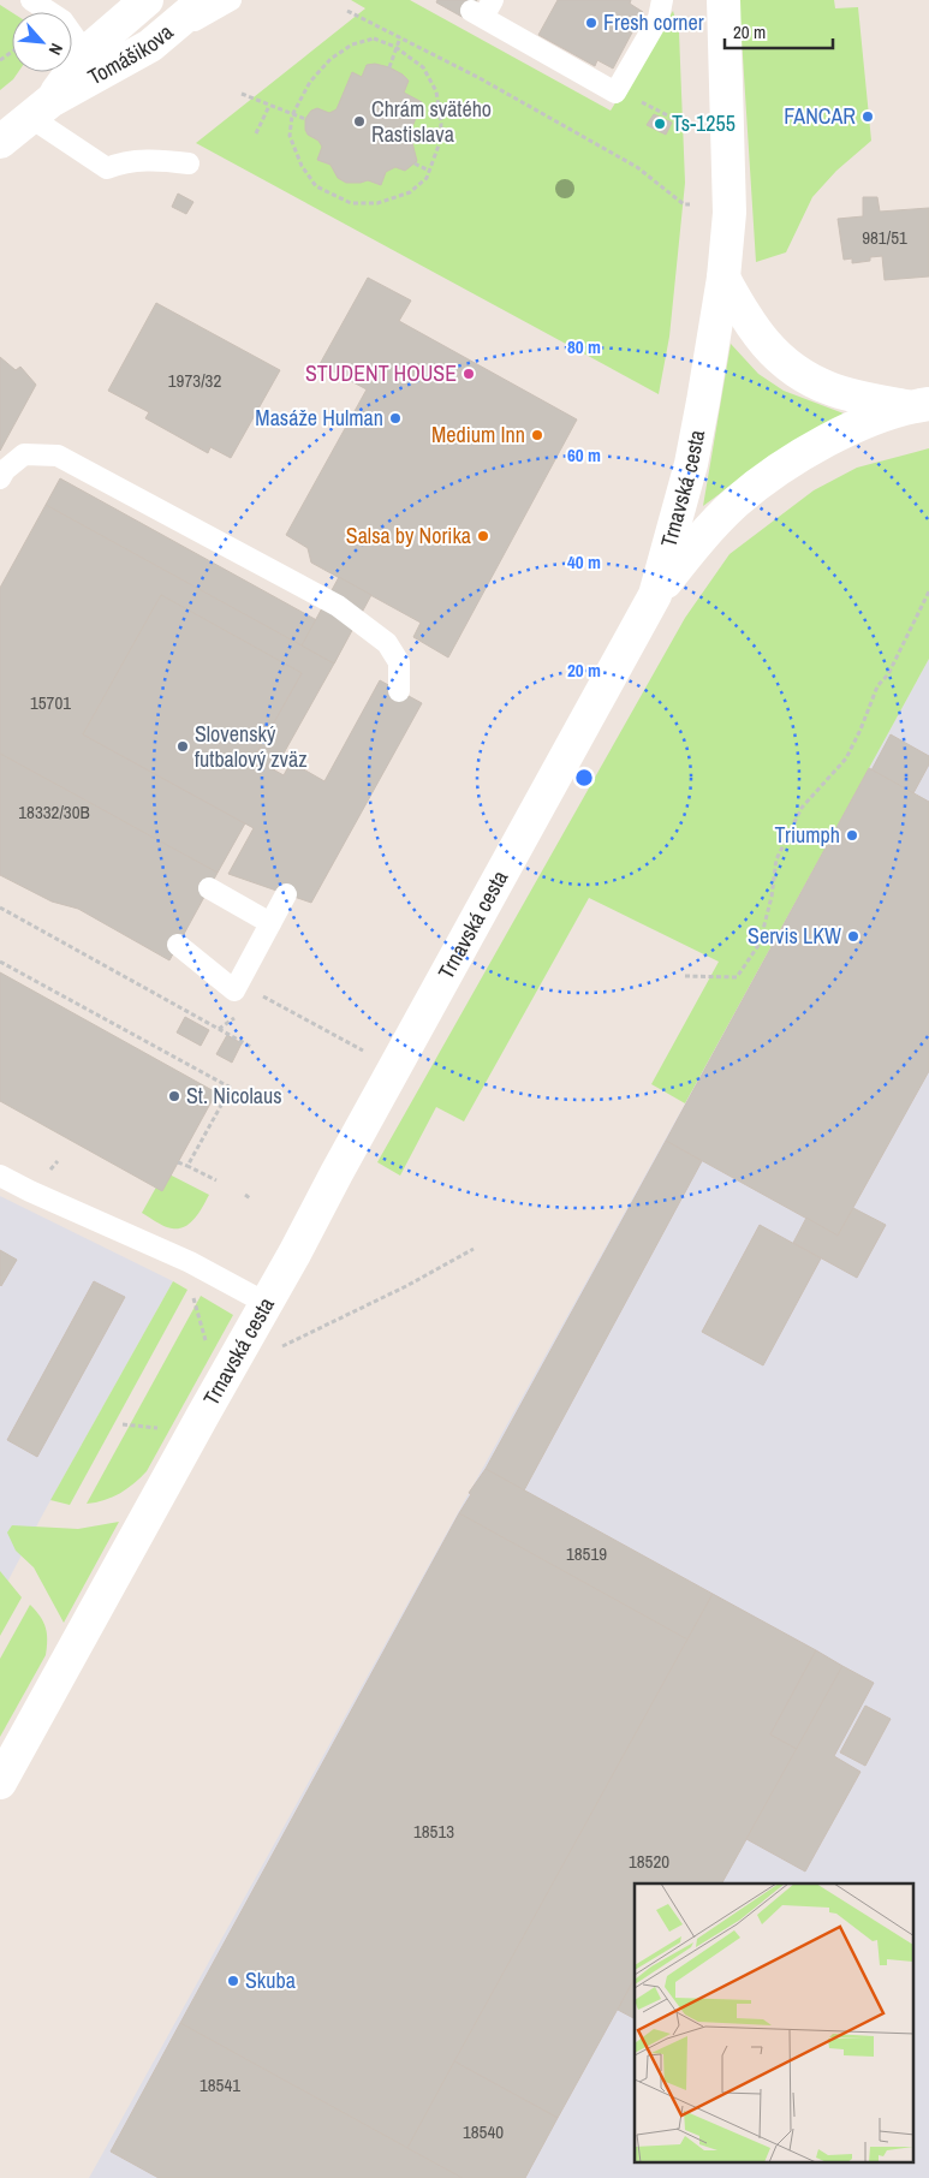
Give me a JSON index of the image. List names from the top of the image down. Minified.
{"streets":{"main road":["Tomášikova","Trnavská cesta"]},"places":["Fresh corner","FANCAR","Chrám svätého Rastislava","Ts-1255","STUDENT HOUSE","Masáže Hulman","Medium Inn","Salsa by Norika","Slovenský futbalový zväz","Triumph","Servis LKW","St. Nicolaus","Skuba"],"house_numbers":["981/51","1973/32","15701","18332/30B","18519","18513","18520","18541","18540"],"scale_bar":"20 m","north":"bottom right","rings":["80 m","60 m","40 m","20 m"]}
